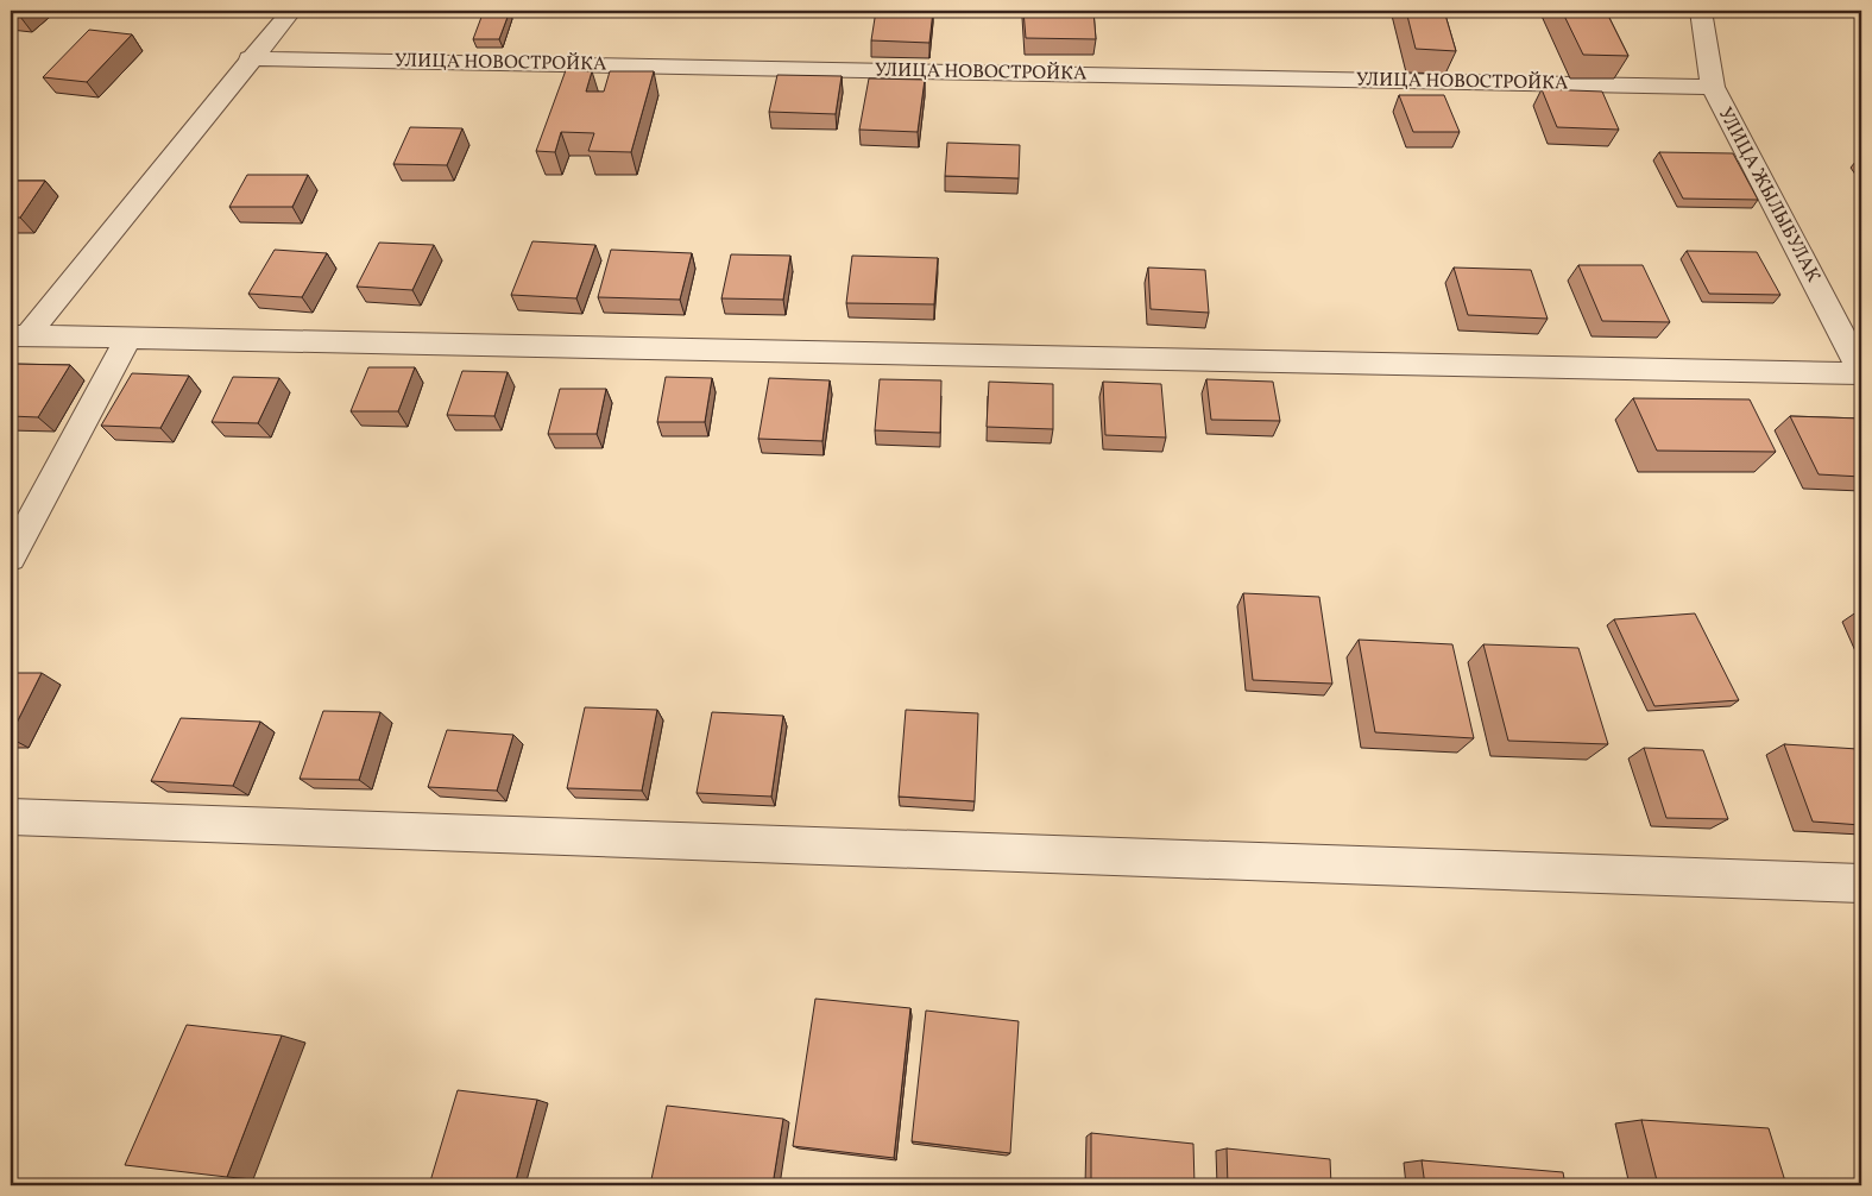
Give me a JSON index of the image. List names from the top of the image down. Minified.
{"streets":{"street":["УЛИЦА НОВОСТРОЙКА","УЛИЦА ЖЫЛЫБУЛАК"]},"crossings":[["УЛИЦА НОВОСТРОЙКА","УЛИЦА ЖЫЛЫБУЛАК"]]}
